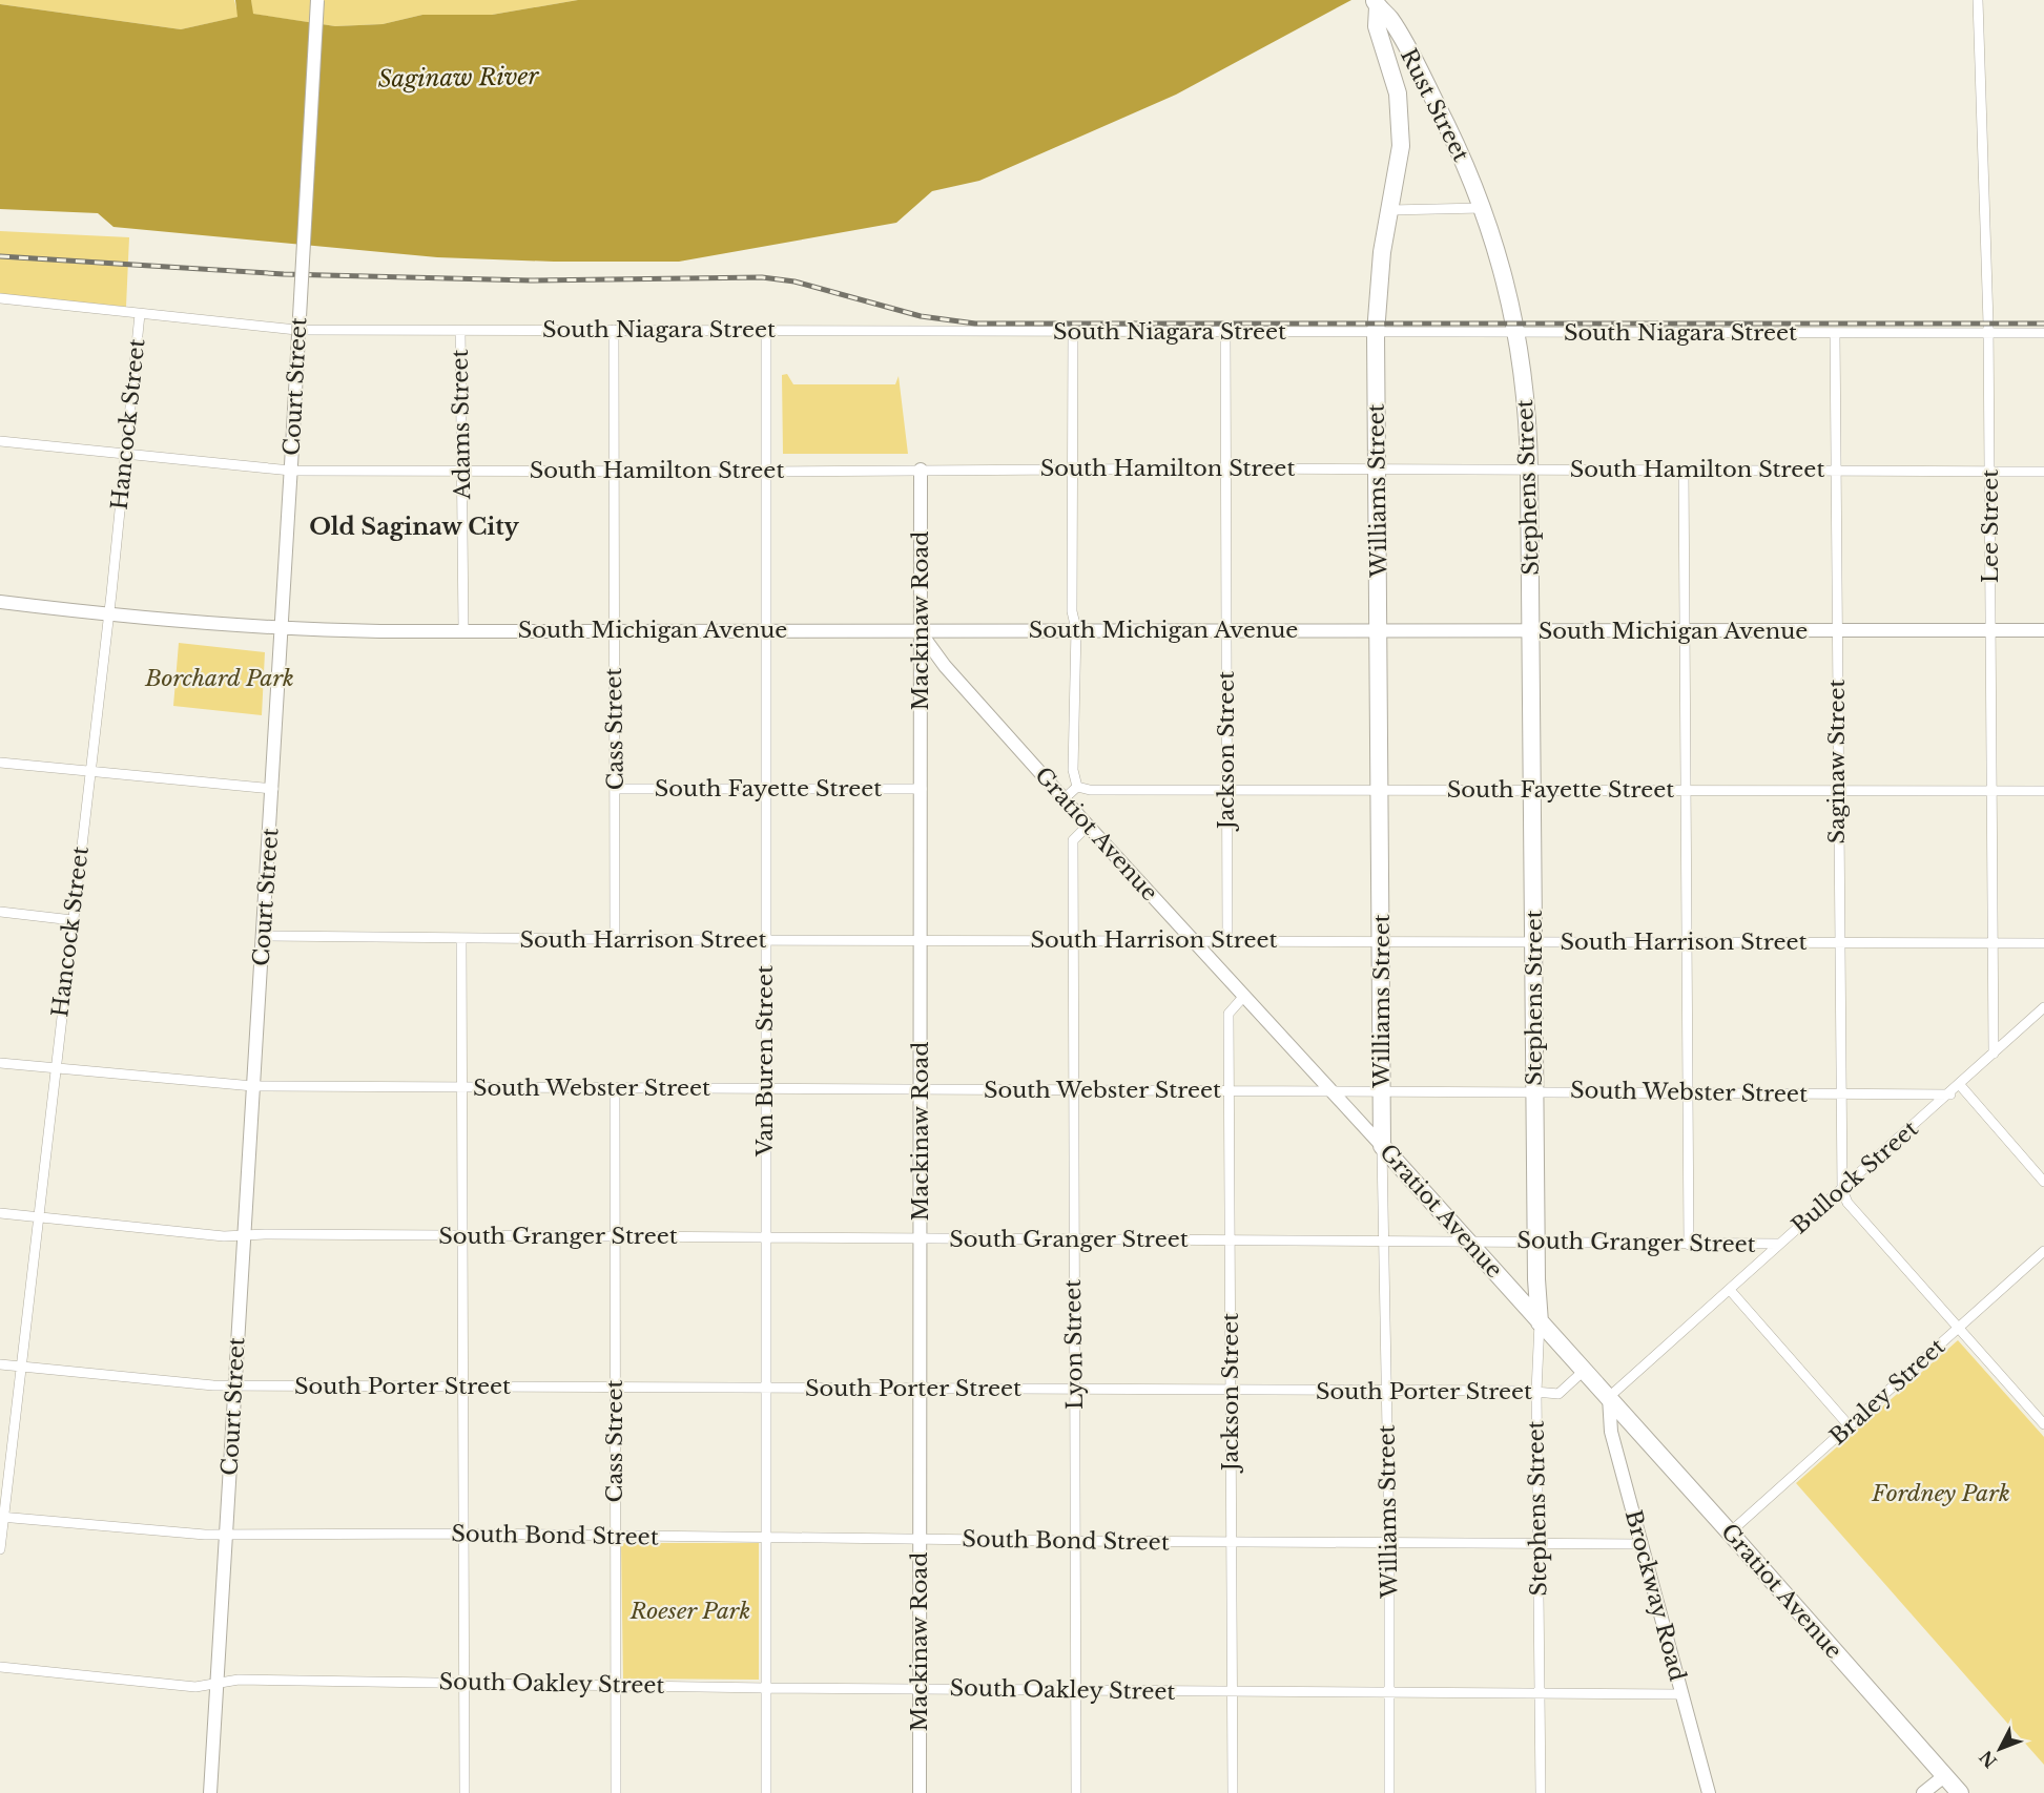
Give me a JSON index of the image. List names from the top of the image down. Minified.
{"streets":{"highway":["Rust Street","Stephens Street","Williams Street","Gratiot Avenue"],"street":["South Niagara Street","Court Street","Hancock Street","Adams Street","South Hamilton Street","Lee Street","Mackinaw Road","South Michigan Avenue","Cass Street","Jackson Street","Saginaw Street","South Fayette Street","South Harrison Street","Van Buren Street","South Webster Street","Bullock Street","South Granger Street","Lyon Street","South Porter Street","Braley Street","South Bond Street","Brockway Road","South Oakley Street"]},"crossings":[["Rust Street","Stephens Street"],["Rust Street","Williams Street"],["South Niagara Street","Hancock Street"],["South Niagara Street","Adams Street"],["South Niagara Street","Stephens Street"],["South Niagara Street","Williams Street"],["South Niagara Street","Lee Street"],["South Niagara Street","Cass Street"],["South Niagara Street","Jackson Street"],["South Niagara Street","Saginaw Street"],["South Niagara Street","Van Buren Street"],["Court Street","South Hamilton Street"],["Court Street","South Michigan Avenue"],["Court Street","South Harrison Street"],["Court Street","South Webster Street"],["Court Street","South Granger Street"],["Court Street","South Porter Street"],["Court Street","South Bond Street"],["Court Street","South Oakley Street"],["Hancock Street","South Hamilton Street"],["Hancock Street","South Michigan Avenue"],["Hancock Street","South Webster Street"],["Hancock Street","South Granger Street"],["Hancock Street","South Porter Street"],["Hancock Street","South Bond Street"],["Adams Street","South Hamilton Street"],["Adams Street","South Michigan Avenue"],["South Hamilton Street","Stephens Street"],["South Hamilton Street","Williams Street"],["South Hamilton Street","Lee Street"],["South Hamilton Street","Mackinaw Road"],["South Hamilton Street","Cass Street"],["South Hamilton Street","Jackson Street"],["South Hamilton Street","Saginaw Street"],["South Hamilton Street","Van Buren Street"],["Stephens Street","South Michigan Avenue"],["Stephens Street","South Fayette Street"],["Stephens Street","Gratiot Avenue"],["Stephens Street","South Harrison Street"],["Stephens Street","South Webster Street"],["Stephens Street","South Granger Street"],["Stephens Street","South Porter Street"],["Stephens Street","South Bond Street"],["Stephens Street","South Oakley Street"],["Williams Street","South Michigan Avenue"],["Williams Street","South Fayette Street"],["Williams Street","Gratiot Avenue"],["Williams Street","South Harrison Street"],["Williams Street","South Webster Street"],["Williams Street","South Granger Street"],["Williams Street","South Porter Street"],["Williams Street","South Bond Street"],["Williams Street","South Oakley Street"],["Lee Street","South Michigan Avenue"],["Lee Street","South Fayette Street"],["Lee Street","South Harrison Street"],["Lee Street","Bullock Street"],["Mackinaw Road","South Michigan Avenue"],["Mackinaw Road","South Fayette Street"],["Mackinaw Road","Gratiot Avenue"],["Mackinaw Road","South Harrison Street"],["Mackinaw Road","South Webster Street"],["Mackinaw Road","South Granger Street"],["Mackinaw Road","South Porter Street"],["Mackinaw Road","South Bond Street"],["Mackinaw Road","South Oakley Street"],["South Michigan Avenue","Cass Street"],["South Michigan Avenue","Jackson Street"],["South Michigan Avenue","Saginaw Street"],["South Michigan Avenue","Gratiot Avenue"],["South Michigan Avenue","Van Buren Street"],["Cass Street","South Fayette Street"],["Cass Street","South Harrison Street"],["Cass Street","South Webster Street"],["Cass Street","South Granger Street"],["Cass Street","South Porter Street"],["Cass Street","South Bond Street"],["Cass Street","South Oakley Street"],["Jackson Street","South Fayette Street"],["Jackson Street","Gratiot Avenue"],["Jackson Street","South Harrison Street"],["Jackson Street","South Webster Street"],["Jackson Street","South Granger Street"],["Jackson Street","South Porter Street"],["Jackson Street","South Bond Street"],["Jackson Street","South Oakley Street"],["Saginaw Street","South Fayette Street"],["Saginaw Street","South Harrison Street"],["Saginaw Street","South Webster Street"],["Saginaw Street","Bullock Street"],["South Fayette Street","Van Buren Street"],["Gratiot Avenue","South Harrison Street"],["Gratiot Avenue","South Webster Street"],["Gratiot Avenue","Bullock Street"],["Gratiot Avenue","South Granger Street"],["Gratiot Avenue","Lyon Street"],["Gratiot Avenue","South Porter Street"],["Gratiot Avenue","Braley Street"],["Gratiot Avenue","Brockway Road"],["South Harrison Street","Van Buren Street"],["South Harrison Street","Lyon Street"],["Van Buren Street","South Webster Street"],["Van Buren Street","South Granger Street"],["Van Buren Street","South Porter Street"],["Van Buren Street","South Bond Street"],["Van Buren Street","South Oakley Street"],["South Webster Street","Bullock Street"],["South Webster Street","Lyon Street"],["Bullock Street","South Granger Street"],["Bullock Street","Brockway Road"],["South Granger Street","Lyon Street"],["Lyon Street","South Porter Street"],["Lyon Street","South Bond Street"],["Lyon Street","South Oakley Street"],["South Bond Street","Brockway Road"],["Brockway Road","South Oakley Street"]],"districts":["Old Saginaw City"],"water":["Saginaw River"],"parks":["Borchard Park","Fordney Park","Roeser Park"],"north":"bottom left"}
